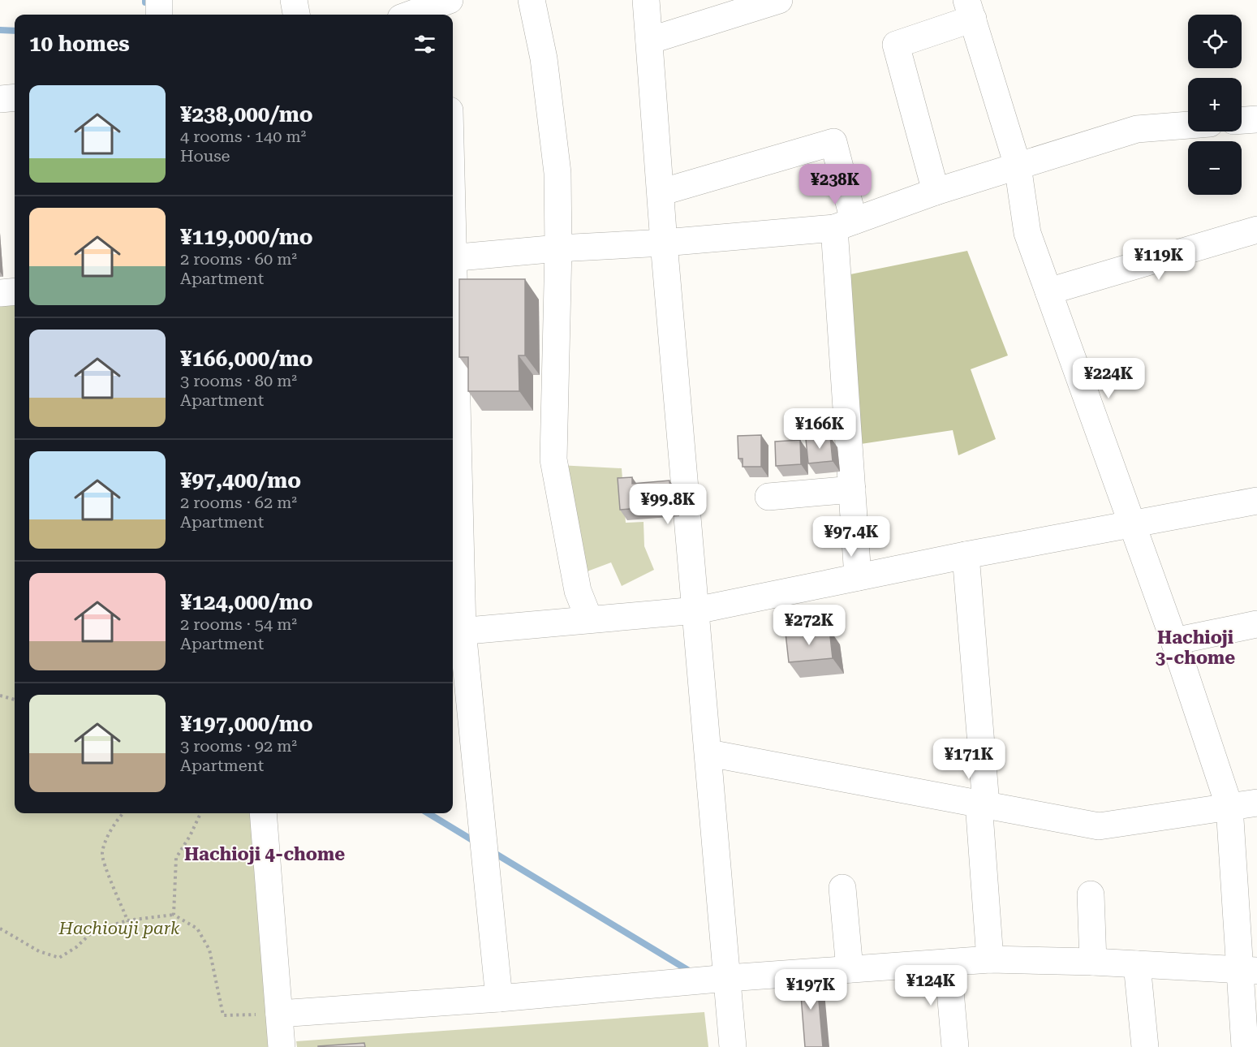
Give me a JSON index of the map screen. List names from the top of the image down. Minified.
{"districts":["Hachioji 3-chome","Hachioji 4-chome"],"parks":["Hachiouji park"],"page":{"map_buttons":["+","−"],"heading":"10 homes","list":[{"name":"¥238,000/mo","note":"4 rooms · 140 m² · House"},{"name":"¥119,000/mo","note":"2 rooms · 60 m² · Apartment"},{"name":"¥166,000/mo","note":"3 rooms · 80 m² · Apartment"},{"name":"¥97,400/mo","note":"2 rooms · 62 m² · Apartment"},{"name":"¥124,000/mo","note":"2 rooms · 54 m² · Apartment"},{"name":"¥197,000/mo","note":"3 rooms · 92 m² · Apartment"}],"price":["¥238K","¥119K","¥224K","¥166K","¥99.8K","¥97.4K","¥272K","¥171K","¥124K","¥197K"]}}
